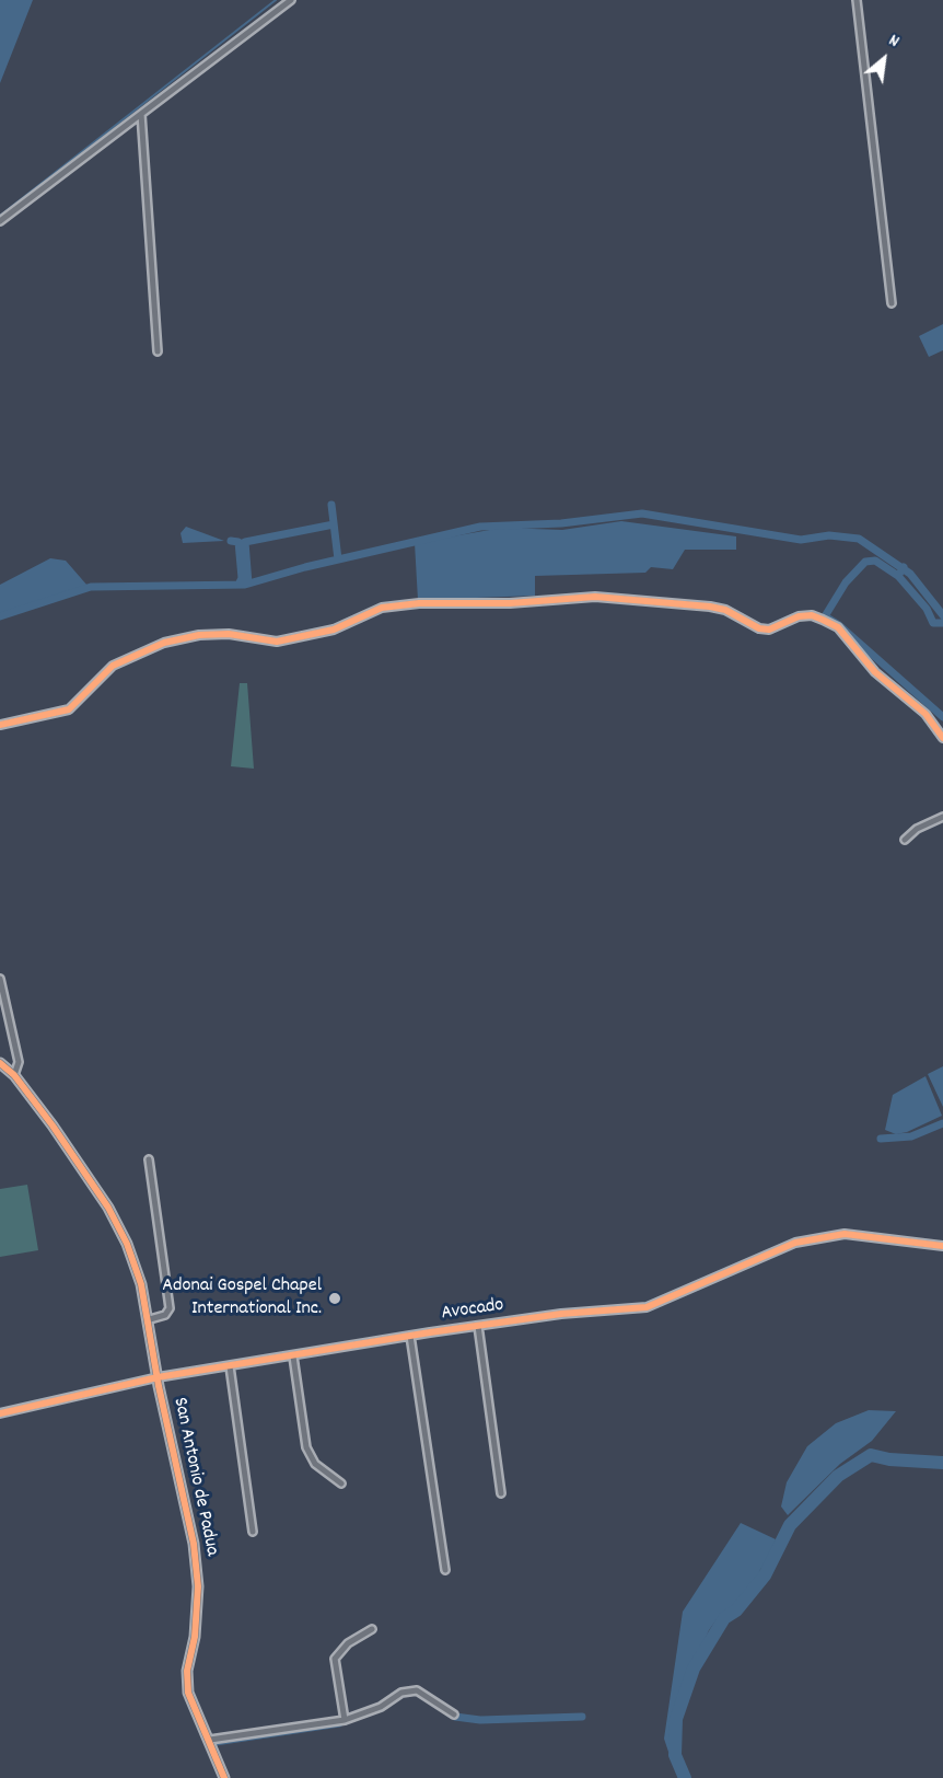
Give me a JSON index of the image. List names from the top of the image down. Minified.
{"streets":{"street":["Avocado","San Antonio de Padua"]},"crossings":[["Avocado","San Antonio de Padua"]],"places":["Adonai Gospel Chapel International Inc."],"north":"top right"}
